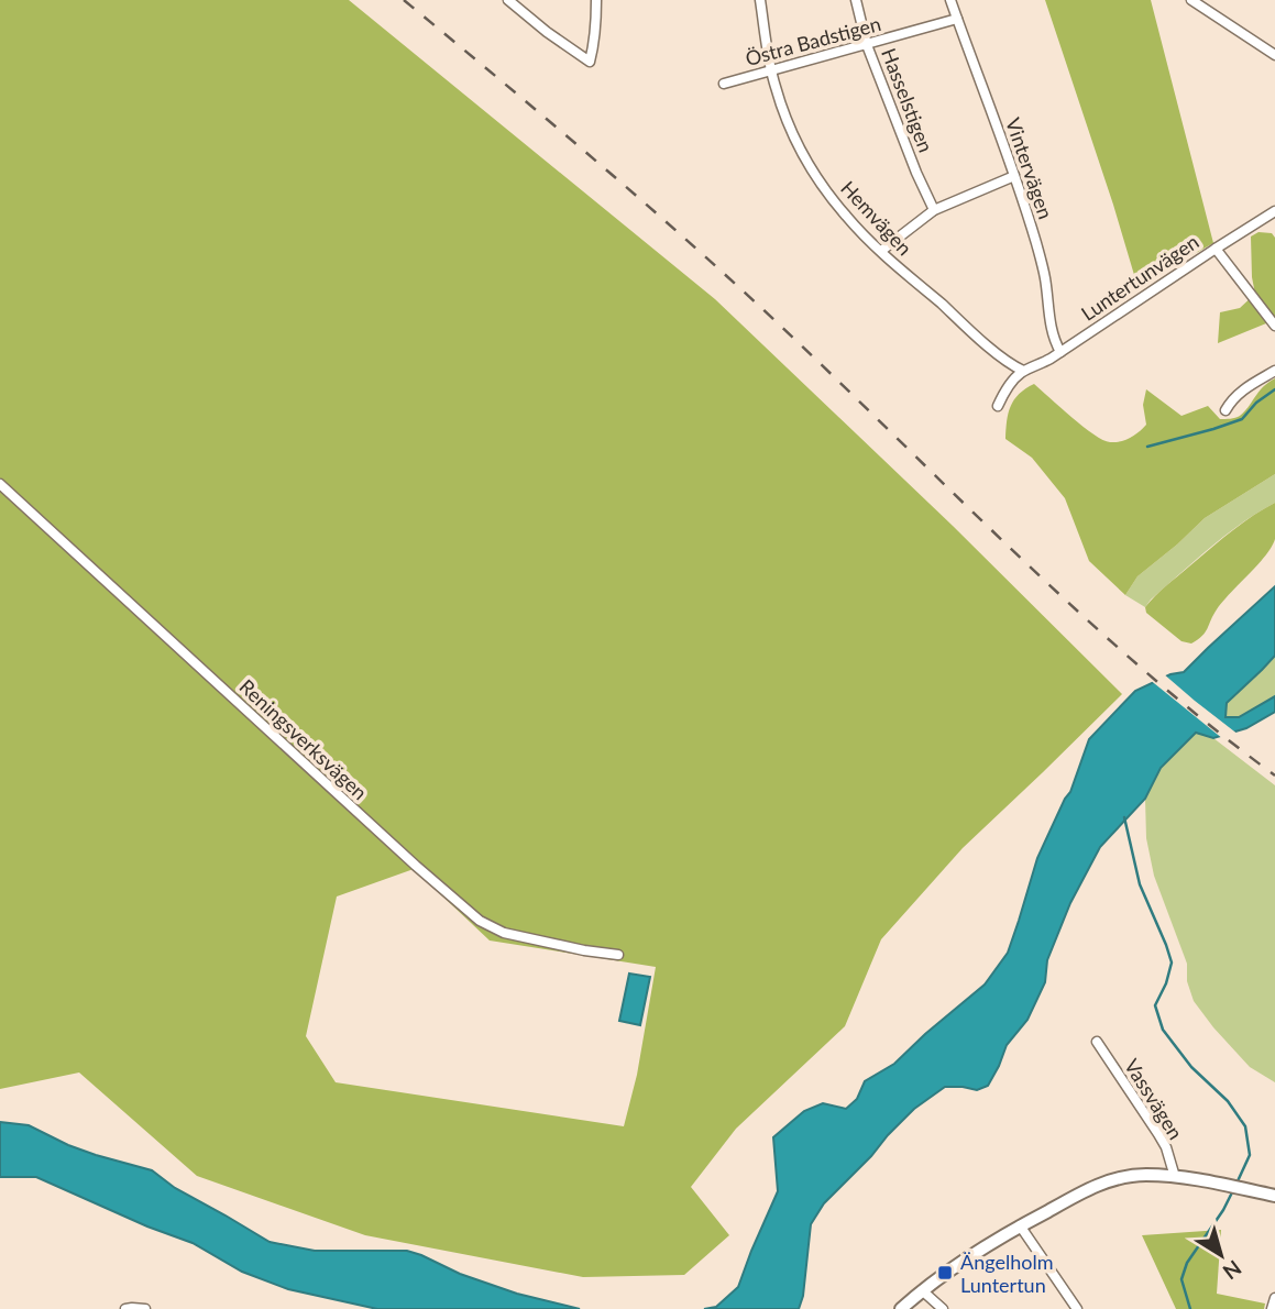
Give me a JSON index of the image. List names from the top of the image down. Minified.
{"streets":{"street":["Östra Badstigen","Hasselstigen","Vintervägen","Hemvägen","Luntertunvägen","Reningsverksvägen","Vassvägen"]},"crossings":[["Östra Badstigen","Hasselstigen"],["Östra Badstigen","Vintervägen"],["Östra Badstigen","Hemvägen"],["Vintervägen","Luntertunvägen"],["Hemvägen","Luntertunvägen"]],"places":{"transit":["Ängelholm Luntertun"]},"north":"bottom right"}
